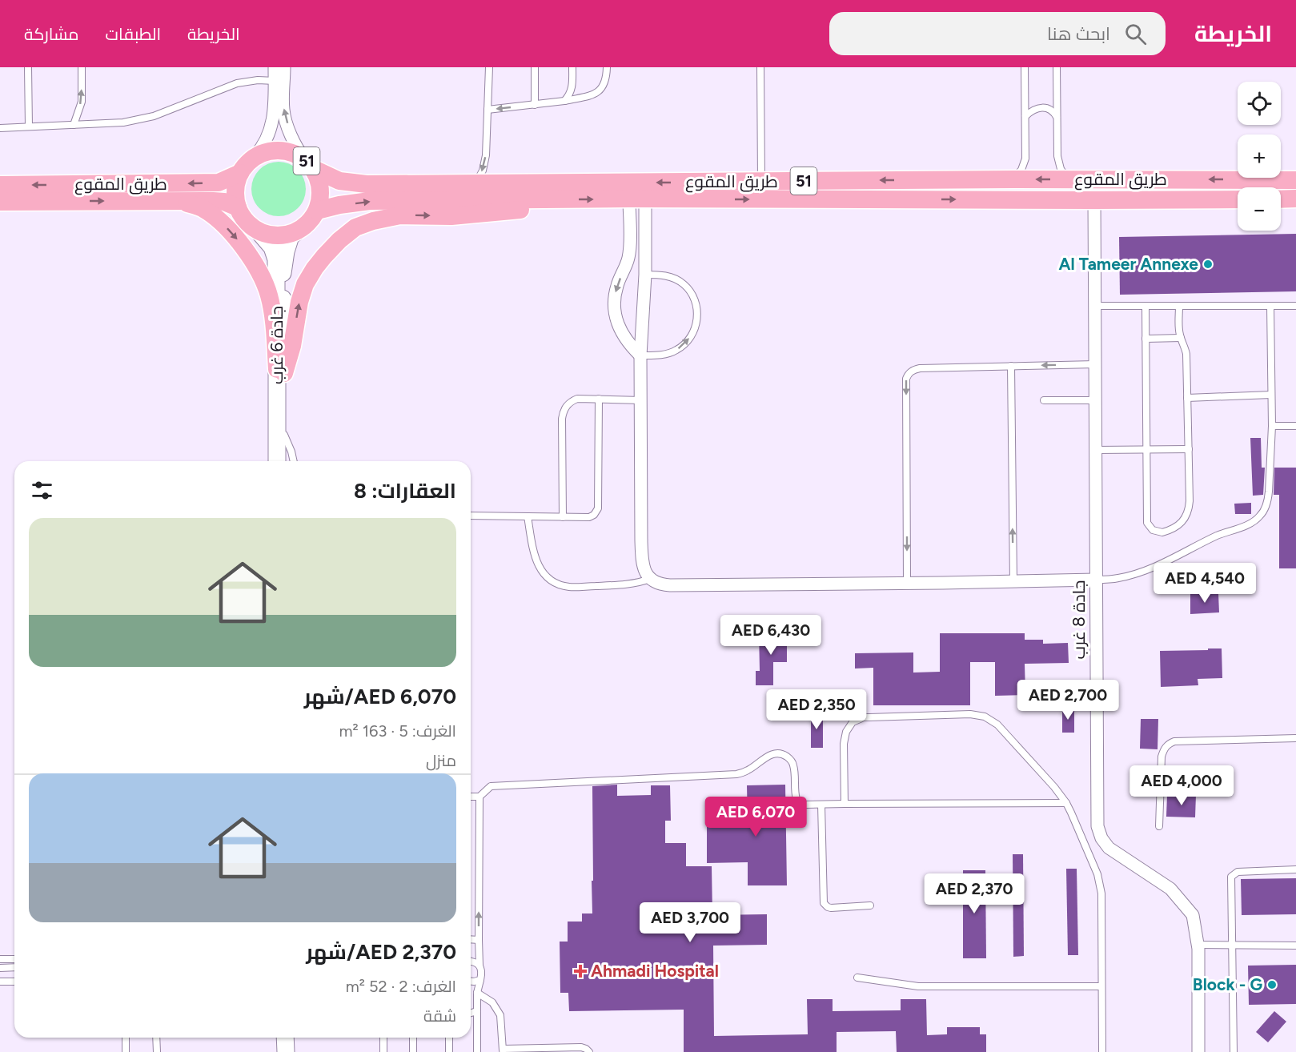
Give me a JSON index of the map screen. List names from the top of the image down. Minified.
{"streets":{"main road":["51","طريق المقوع","جادة 6 غرب"],"street":["جادة 8 غرب"]},"crossings":[["51","طريق المقوع"],["51","جادة 6 غرب"],["طريق المقوع","جادة 6 غرب"],["طريق المقوع","جادة 8 غرب"]],"places":{"other":["Al Tameer Annexe","Block - G"],"health":["Ahmadi Hospital"]},"page":{"header":"الخريطة","search":"ابحث هنا","nav":["الخريطة","الطبقات","مشاركة"],"map_buttons":["+","−"],"heading":"العقارات: 8","list":[{"name":"AED 6,070/شهر","note":"الغرف: 5 · 163 m² · منزل"},{"name":"AED 2,370/شهر","note":"الغرف: 2 · 52 m² · شقة"}],"price":["AED 4,540","AED 6,430","AED 2,700","AED 2,350","AED 4,000","AED 6,070","AED 2,370","AED 3,700"]}}
